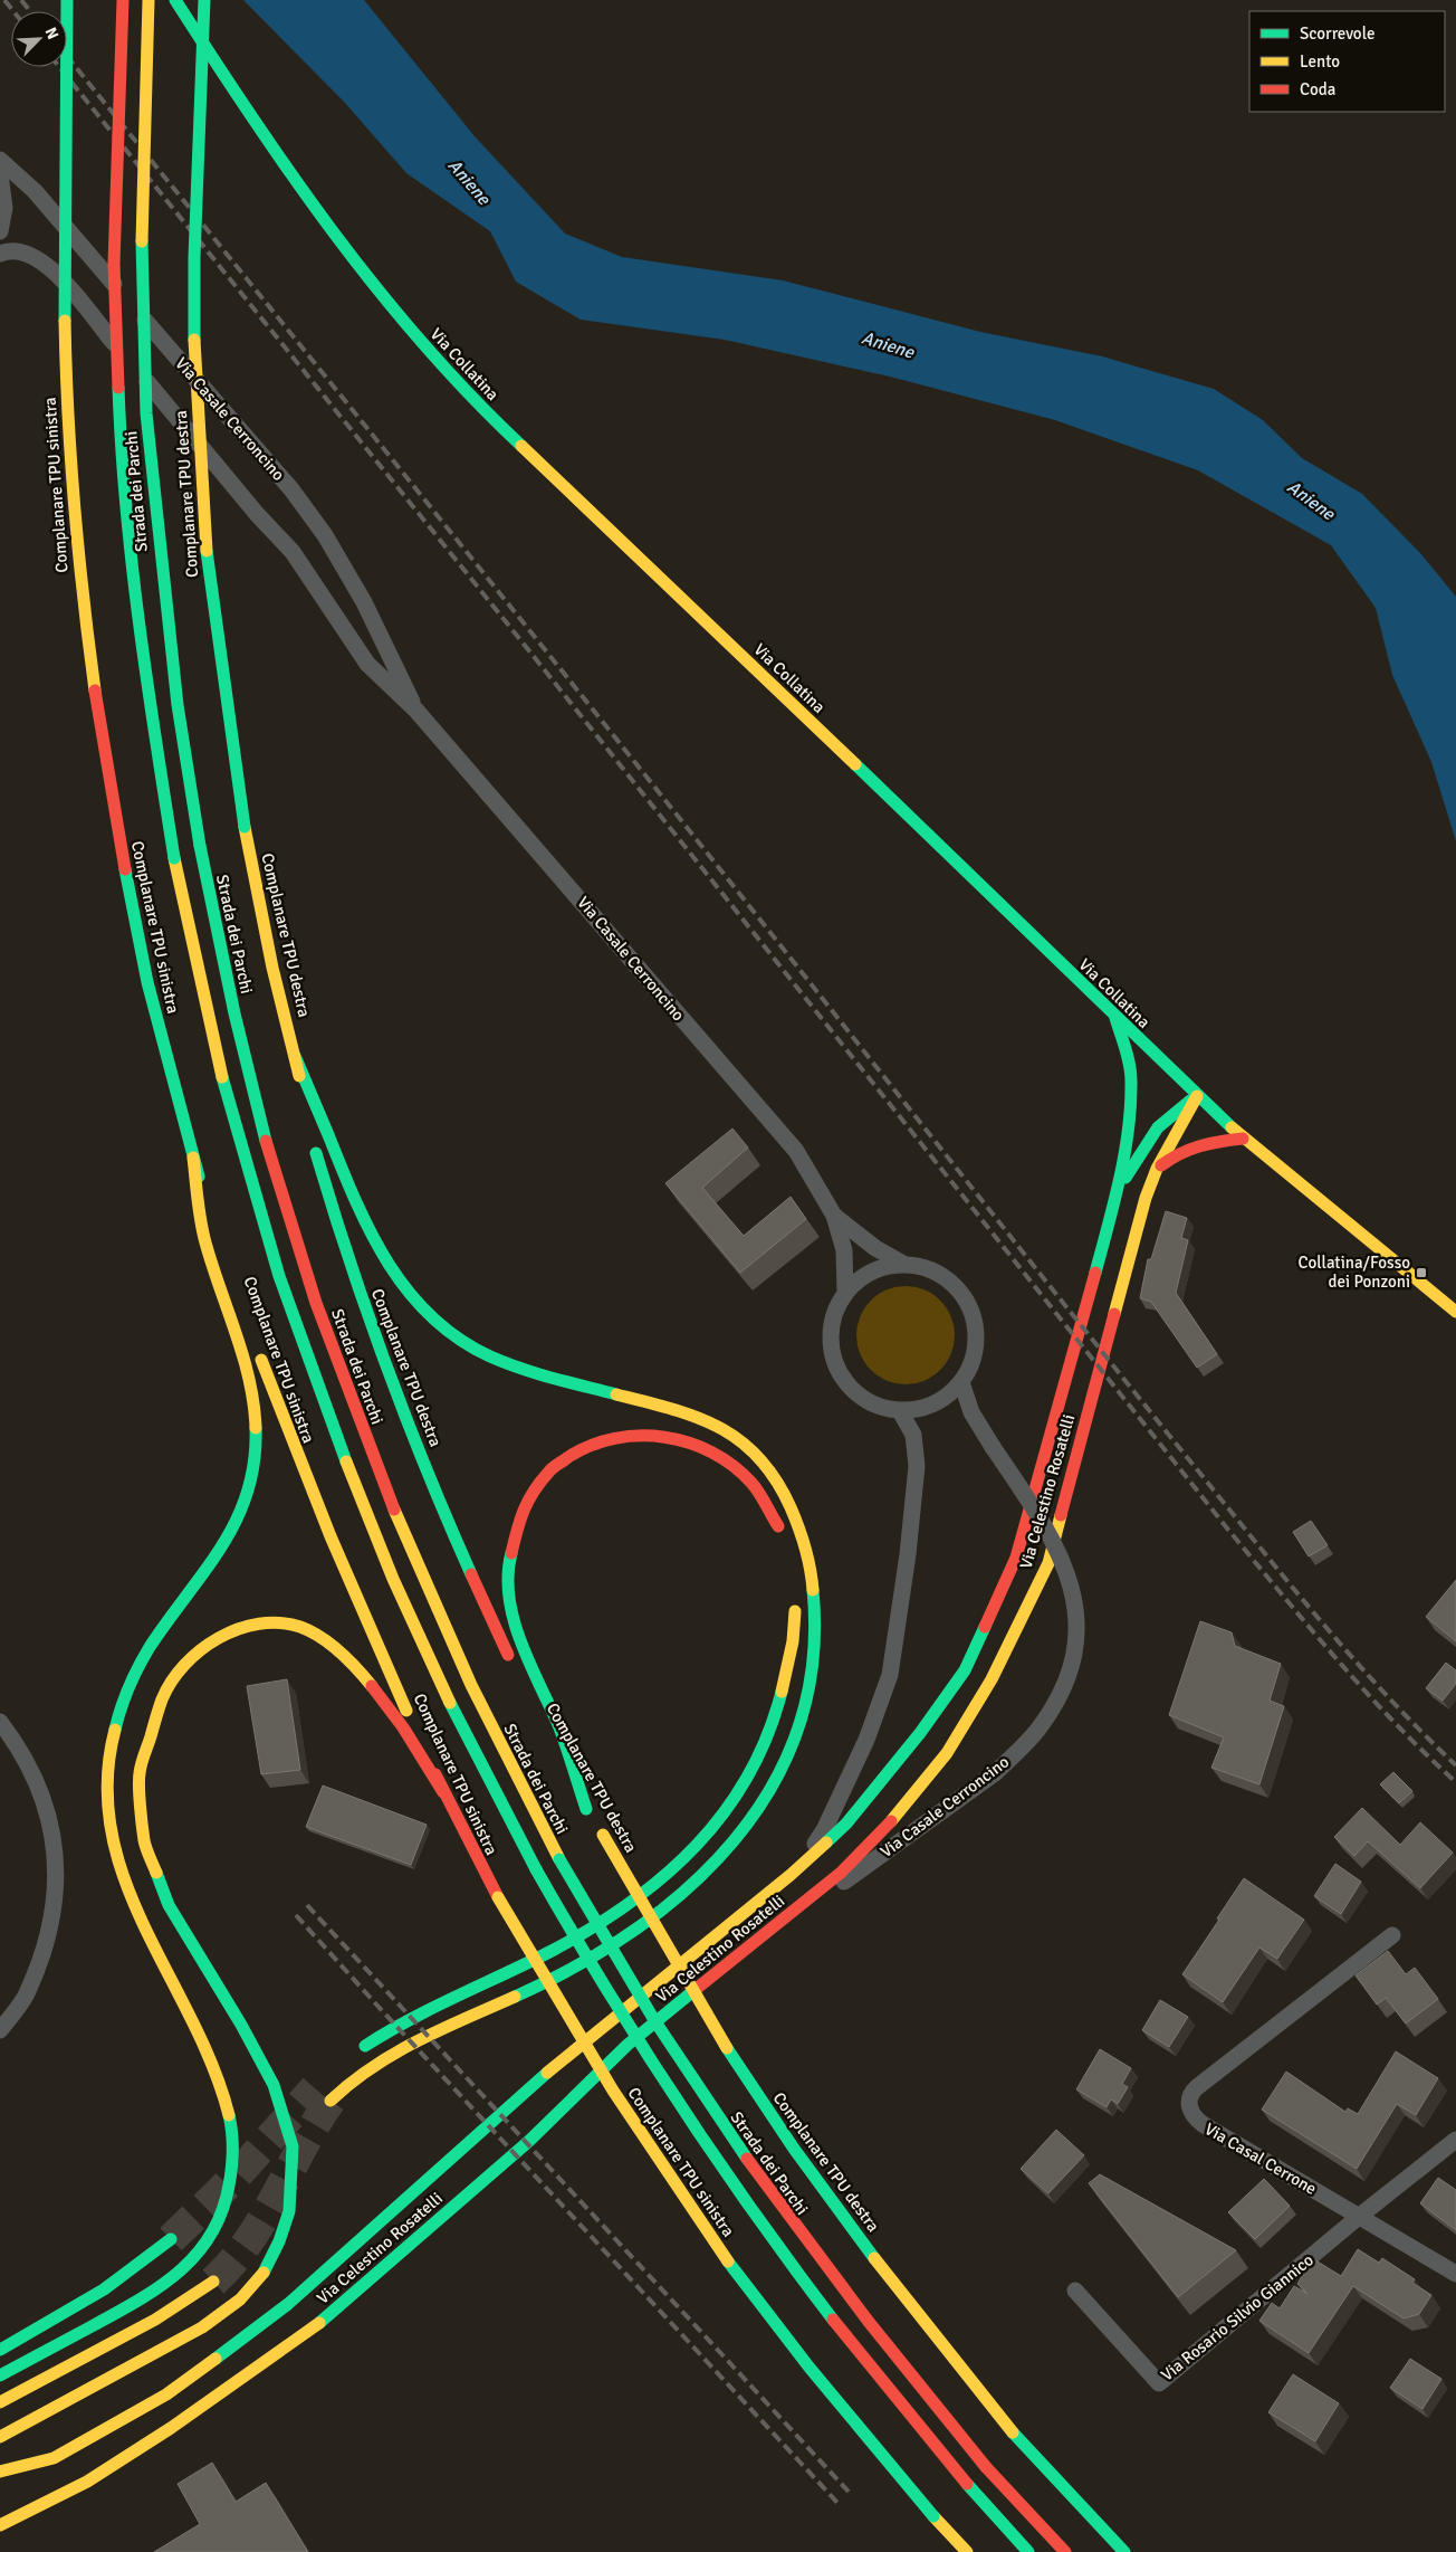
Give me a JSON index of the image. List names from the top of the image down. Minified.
{"streets":{"main road":["Via Collatina","Complanare TPU sinistra","Strada dei Parchi","Complanare TPU destra","Via Celestino Rosatelli"],"street":["Via Casale Cerroncino","Via Casal Cerrone","Via Rosario Silvio Giannico"]},"crossings":[["Via Collatina","Via Celestino Rosatelli"],["Via Casale Cerroncino","Via Celestino Rosatelli"],["Via Casal Cerrone","Via Rosario Silvio Giannico"]],"water":["Aniene"],"places":{"transit":["Collatina/Fosso dei Ponzoni"]},"legend":["Scorrevole","Lento","Coda"],"north":"top right"}
